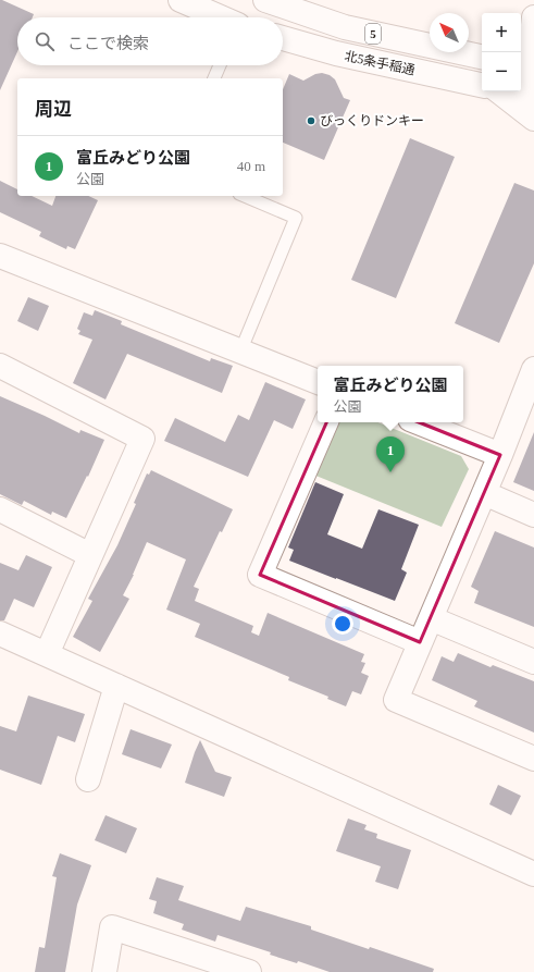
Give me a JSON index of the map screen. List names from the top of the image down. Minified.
{"streets":{"main road":["5","北5条手稲通"]},"places":["びっくりドンキー"],"north":"top left","page":{"map_buttons":["+","−"],"search":"ここで検索","heading":"周辺","list":[{"mark":"1","name":"富丘みどり公園","note":"公園","value":"40 m"}],"popup":["富丘みどり公園","公園"],"pins":"1"}}
